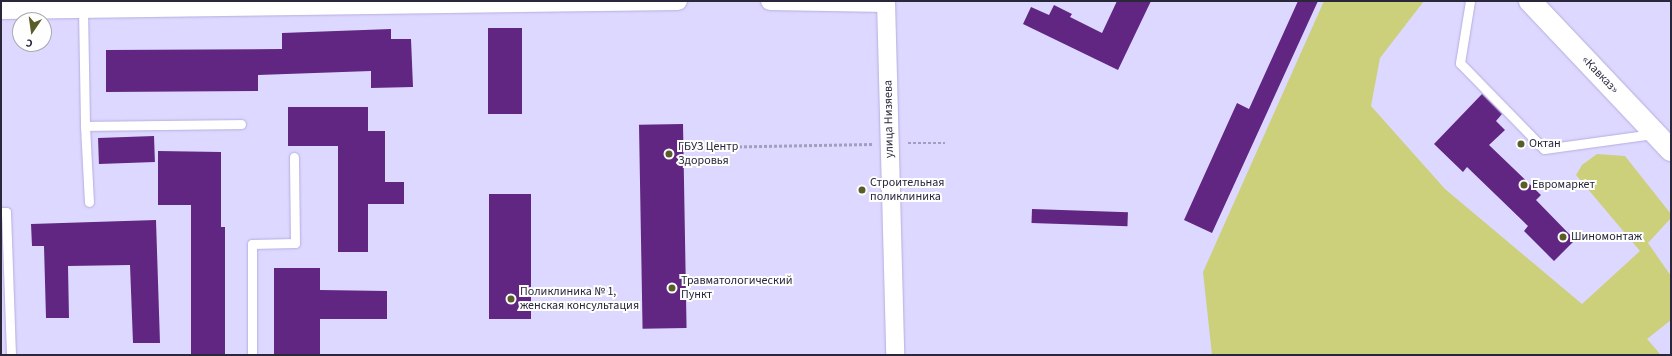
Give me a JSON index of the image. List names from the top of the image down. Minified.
{"streets":{"highway":["«Кавказ»"],"street":["улица Низяева"]},"places":["Октан","ГБУЗ Центр Здоровья","Евромаркет","Строительная поликлиника","Шиномонтаж","Травматологический Пункт","Поликлиника № 1, женская консультация"],"north":"bottom"}
